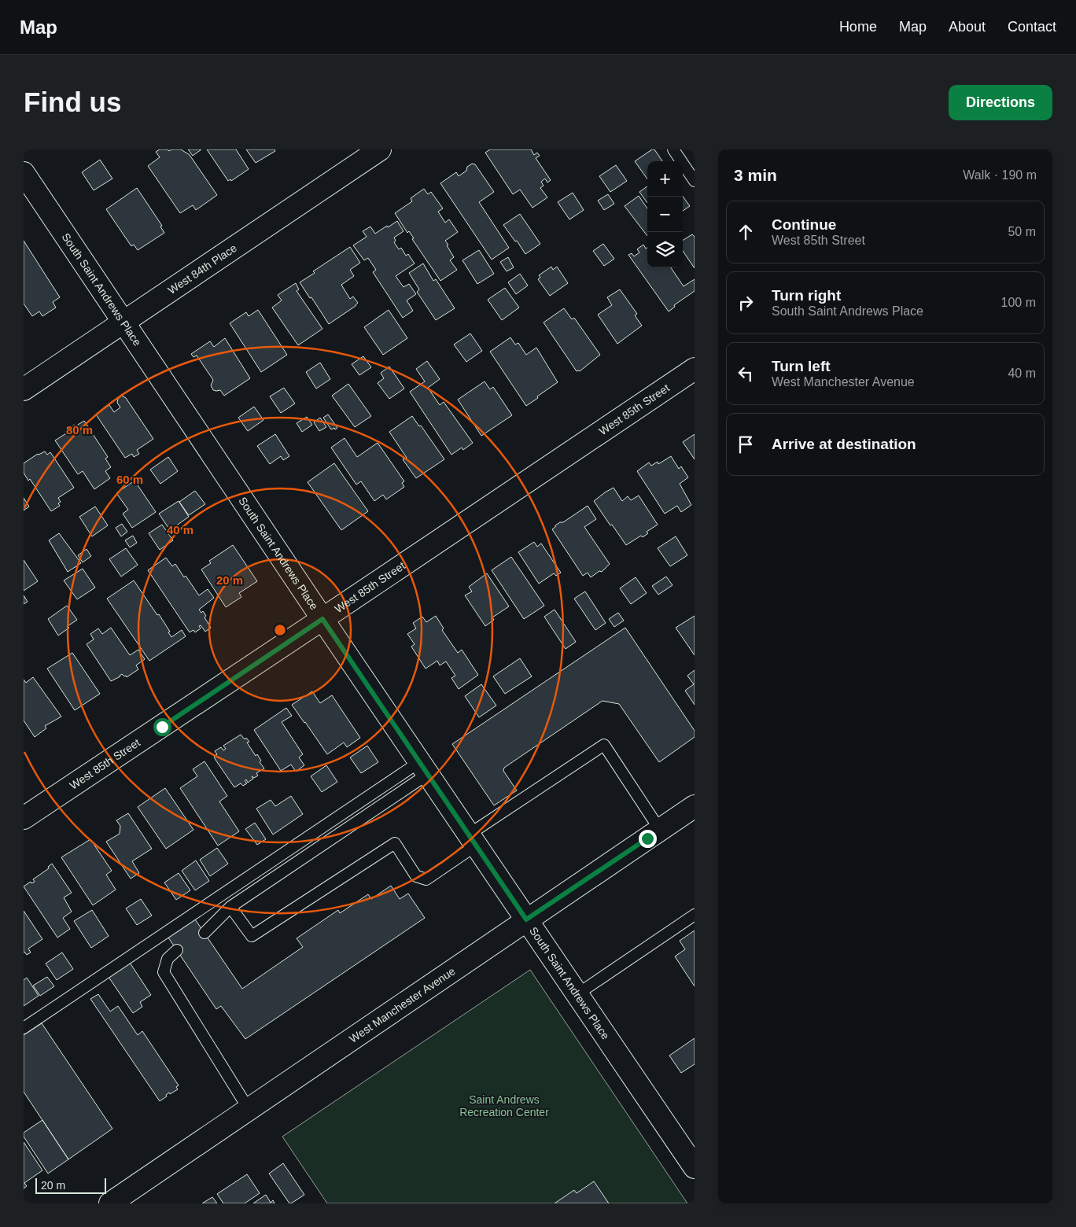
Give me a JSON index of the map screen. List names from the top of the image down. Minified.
{"streets":{"street":["West 84th Place","South Saint Andrews Place","West 85th Street","West Manchester Avenue"]},"crossings":[["West 84th Place","South Saint Andrews Place"],["South Saint Andrews Place","West 85th Street"],["South Saint Andrews Place","West Manchester Avenue"]],"parks":["Saint Andrews Recreation Center"],"scale_bar":"20 m","page":{"header":"Map","nav":["Home","Map","About","Contact"],"buttons":"Directions","title":"Find us","heading":["3 min","Walk · 190 m"],"map_buttons":["+","−"],"list":[["Continue","West 85th Street","50 m"],["Turn right","South Saint Andrews Place","100 m"],["Turn left","West Manchester Avenue","40 m"],"Arrive at destination"],"scale":"20 m"},"rings":["80 m","60 m","40 m","20 m"]}
